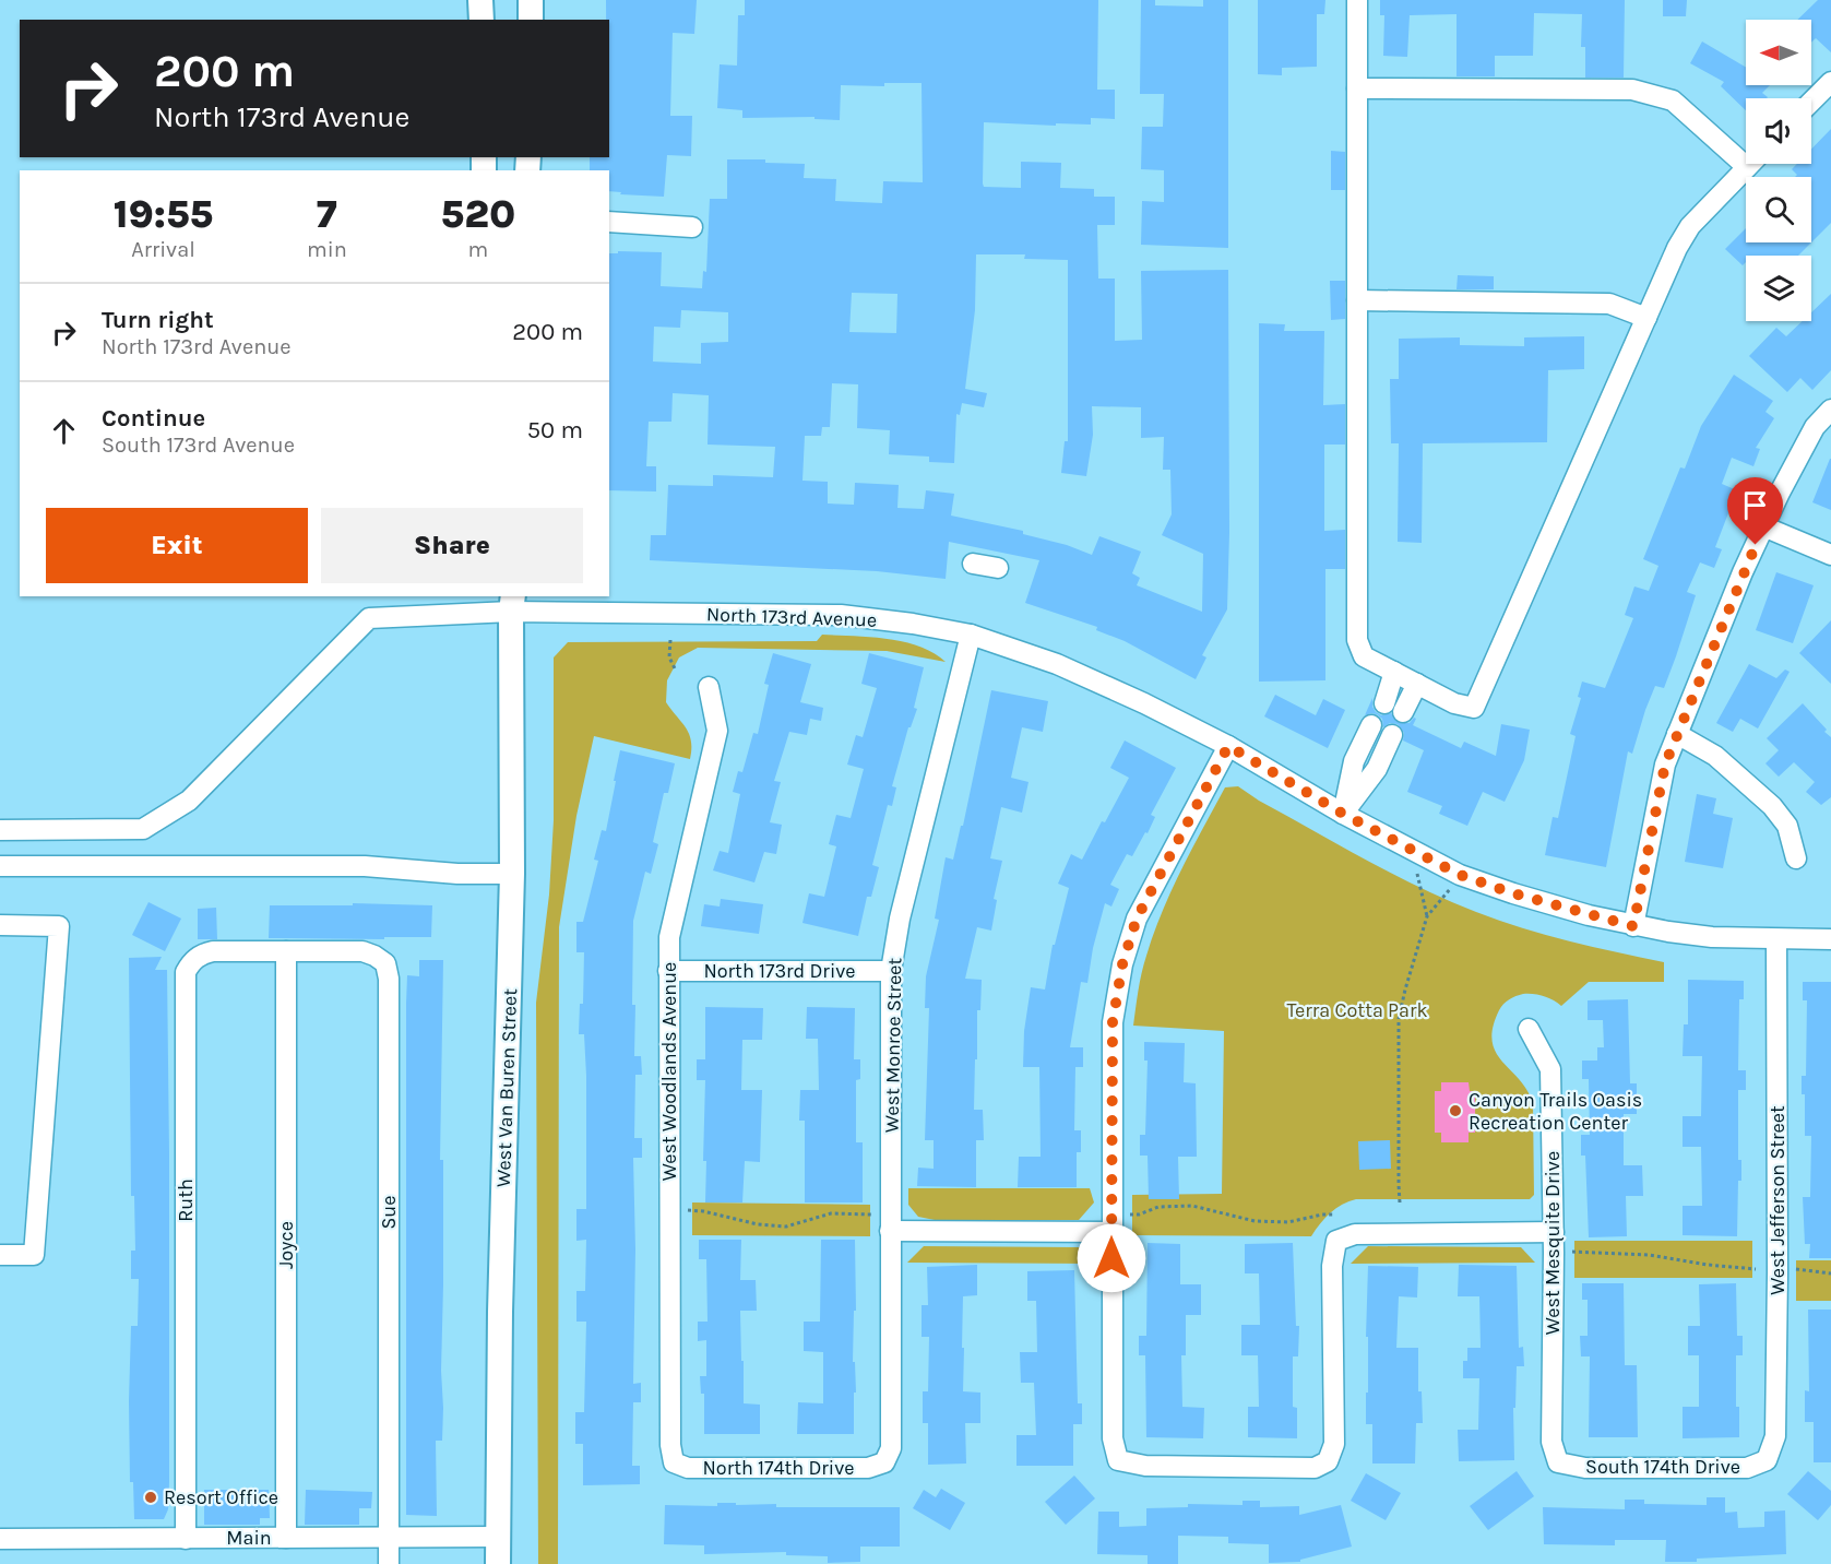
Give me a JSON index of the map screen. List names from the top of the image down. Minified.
{"streets":{"main road":["West Van Buren Street"],"street":["North 173rd Avenue","North 173rd Drive","West Monroe Street","West Woodlands Avenue","Ruth","West Jefferson Street","Sue","West Mesquite Drive","Joyce","South 174th Drive","North 174th Drive","Main"]},"crossings":[["North 173rd Avenue","West Monroe Street"],["North 173rd Avenue","West Van Buren Street"],["North 173rd Avenue","West Jefferson Street"],["North 173rd Drive","West Monroe Street"],["North 173rd Drive","West Woodlands Avenue"],["West Monroe Street","North 174th Drive"],["West Woodlands Avenue","North 174th Drive"],["West Van Buren Street","Main"],["Ruth","Sue"],["Ruth","Joyce"],["Ruth","Main"],["West Jefferson Street","South 174th Drive"],["Sue","Joyce"],["Sue","Main"],["West Mesquite Drive","South 174th Drive"],["Joyce","Main"]],"parks":["Terra Cotta Park"],"places":["Canyon Trails Oasis Recreation Center","Resort Office"],"north":"left","page":{"turn":["200 m","North 173rd Avenue"],"eta":["19:55","Arrival","7","min","520","m"],"list":[{"name":"Turn right","note":"North 173rd Avenue","value":"200 m"},{"name":"Continue","note":"South 173rd Avenue","value":"50 m"}],"buttons":["Exit","Share"]}}
